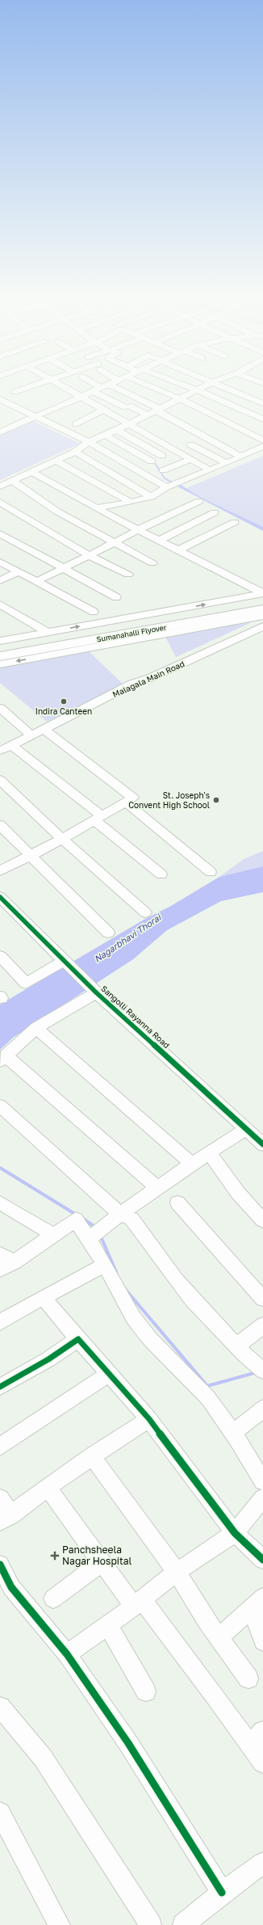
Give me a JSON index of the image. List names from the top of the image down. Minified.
{"streets":{"highway":["Sumanahalli Flyover"],"street":["Malagala Main Road","Sangolli Rayanna Road"]},"water":["Nagarbhavi Thorai"],"places":{"other":["Indira Canteen","St. Joseph's Convent High School"],"health":["Panchsheela Nagar Hospital"]}}
